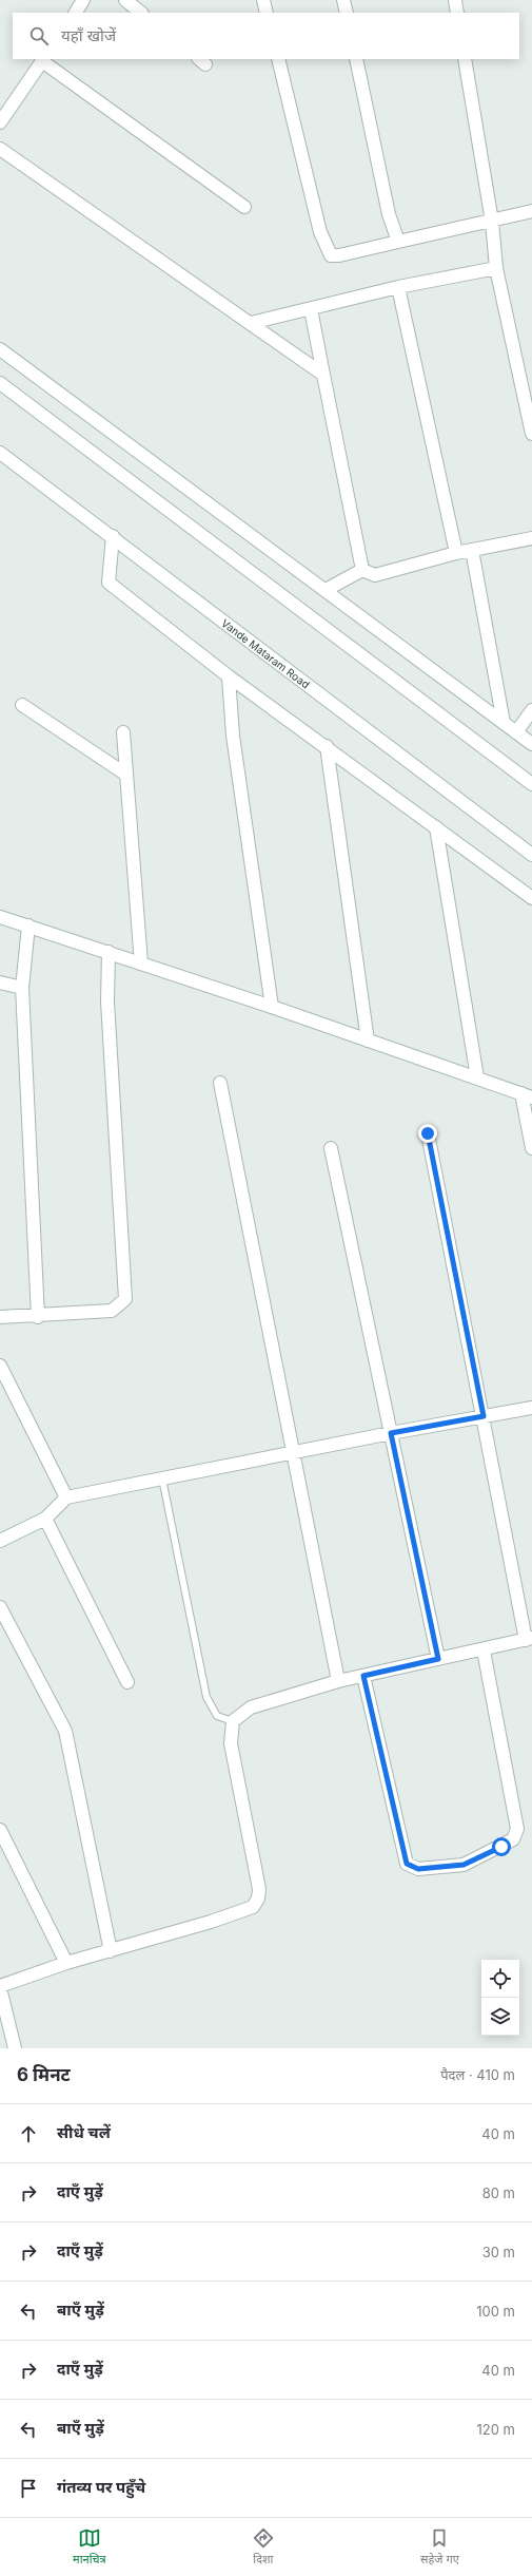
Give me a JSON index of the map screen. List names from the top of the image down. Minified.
{"streets":{"street":["Vande Mataram Road"]},"page":{"search":"यहाँ खोजें","heading":["6 मिनट","पैदल · 410 m"],"list":[["सीधे चलें","40 m"],["दाएँ मुड़ें","80 m"],["दाएँ मुड़ें","30 m"],["बाएँ मुड़ें","100 m"],["दाएँ मुड़ें","40 m"],["बाएँ मुड़ें","120 m"],"गंतव्य पर पहुँचे"],"nav":["मानचित्र","दिशा","सहेजे गए"]}}
